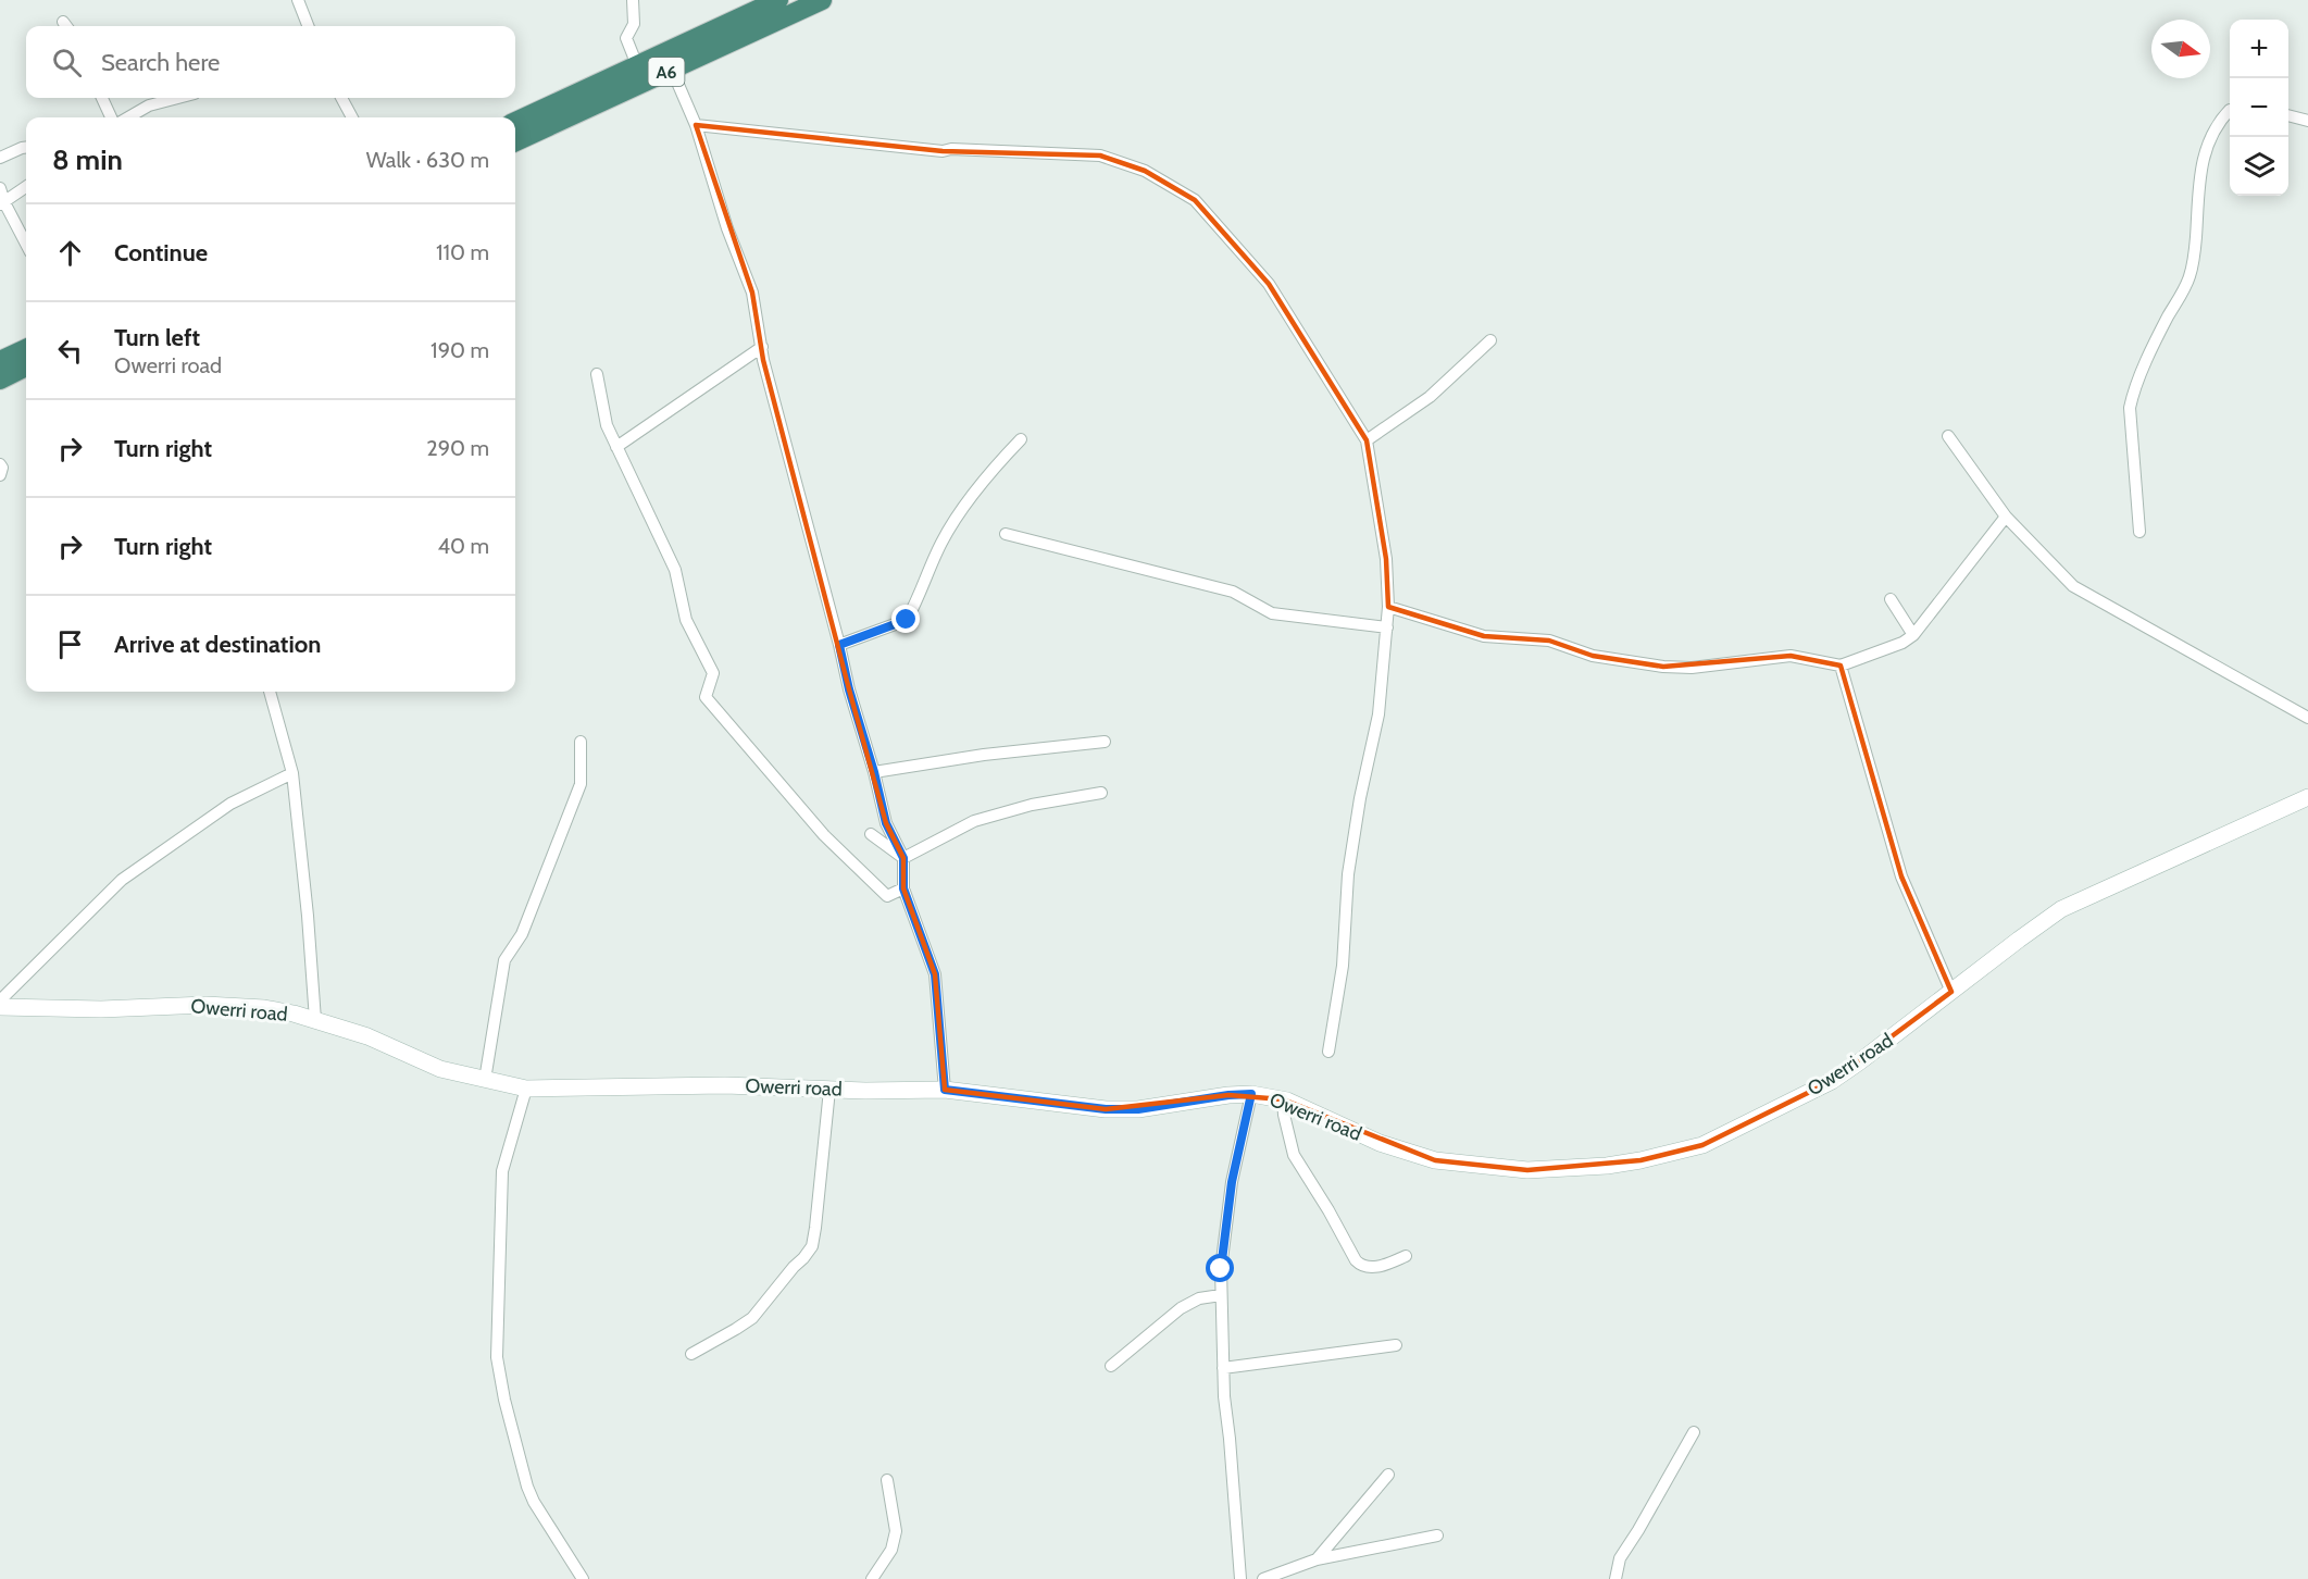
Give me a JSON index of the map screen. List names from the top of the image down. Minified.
{"streets":{"highway":["A6"],"main road":["Owerri road"]},"north":"right","page":{"map_buttons":["+","−"],"search":"Search here","heading":["8 min","Walk · 630 m"],"list":[["Continue","110 m"],["Turn left","Owerri road","190 m"],["Turn right","290 m"],["Turn right","40 m"],"Arrive at destination"]}}
